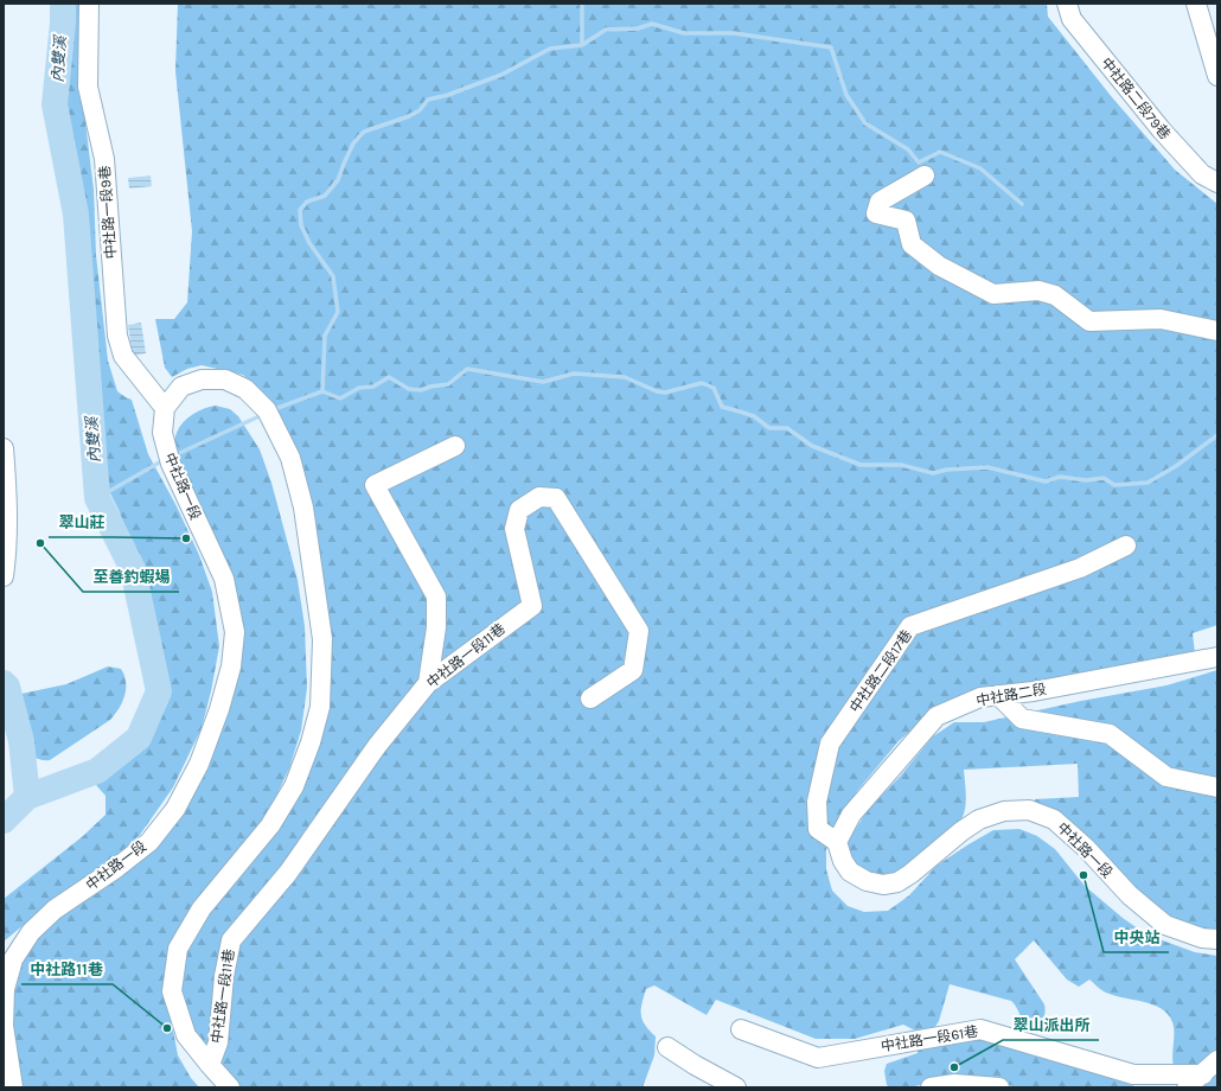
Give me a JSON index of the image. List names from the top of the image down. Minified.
{"streets":{"street":["中社路二段79巷","中社路一段9巷","中社路一段","中社路一段11巷","中社路二段17巷","中社路二段","中社路一段61巷"]},"crossings":[["中社路一段9巷","中社路一段"],["中社路一段","中社路二段17巷"],["中社路一段","中社路二段"],["中社路二段17巷","中社路二段"]],"water":["內雙溪"],"places":["翠山莊","至善釣蝦場","中央站","中社路11巷","翠山派出所"]}
